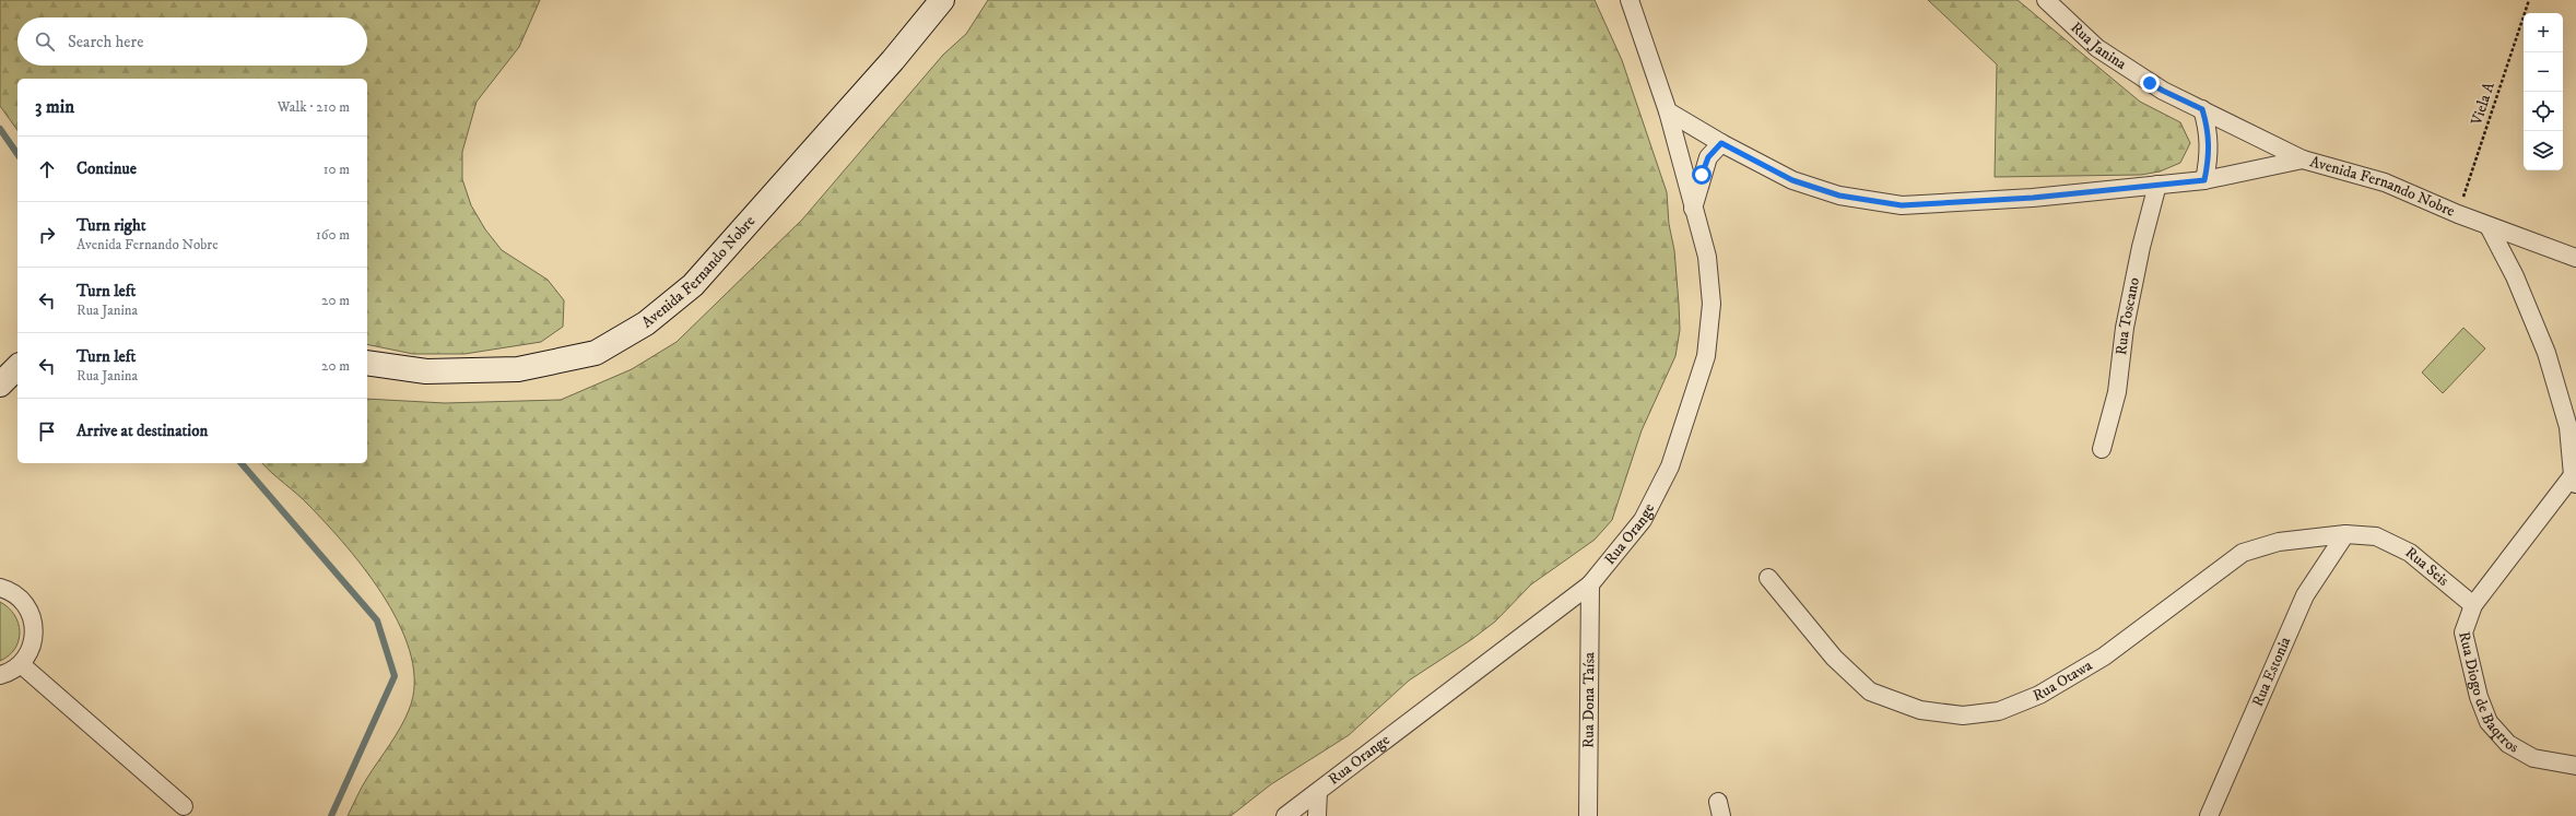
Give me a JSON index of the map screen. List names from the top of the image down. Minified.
{"streets":{"main road":["Avenida Fernando Nobre"],"street":["Rua Janina","Rua Toscano","Rua Orange","Rua Seis","Rua Estonia","Rua Otawa","Rua Diogo de Baqrros","Rua Dona Taísa"],"path":["Viela A"]},"crossings":[["Rua Janina","Avenida Fernando Nobre"],["Viela A","Avenida Fernando Nobre"],["Avenida Fernando Nobre","Rua Toscano"],["Avenida Fernando Nobre","Rua Orange"],["Rua Orange","Rua Dona Taísa"],["Rua Seis","Rua Otawa"],["Rua Seis","Rua Diogo de Baqrros"],["Rua Estonia","Rua Otawa"]],"page":{"map_buttons":["+","−"],"search":"Search here","heading":["3 min","Walk · 210 m"],"list":[["Continue","10 m"],["Turn right","Avenida Fernando Nobre","160 m"],["Turn left","Rua Janina","20 m"],["Turn left","Rua Janina","20 m"],"Arrive at destination"]}}
